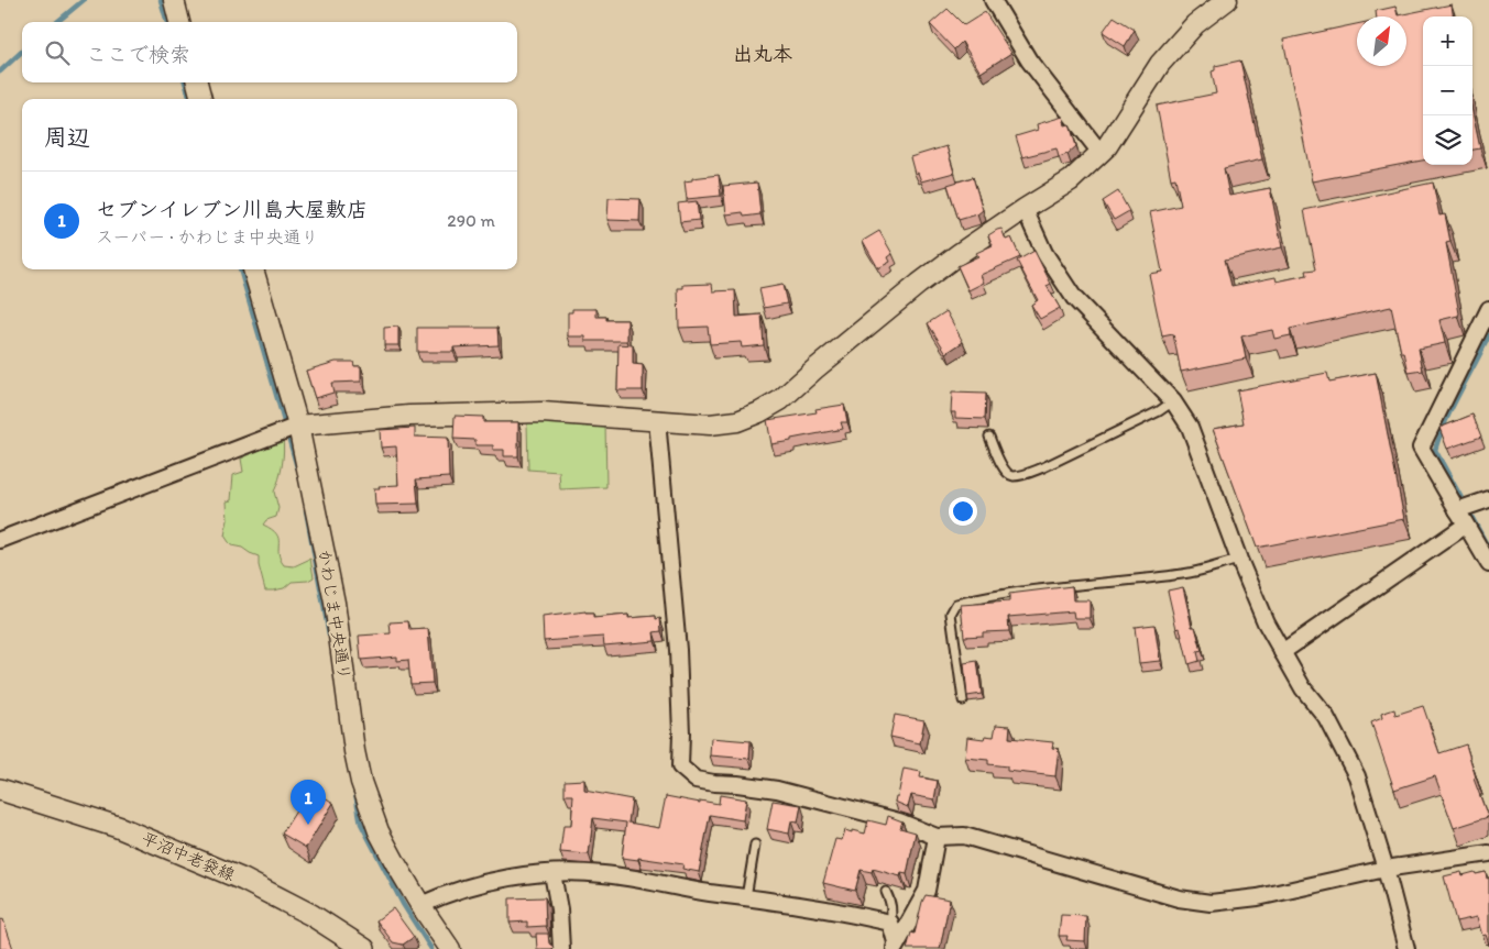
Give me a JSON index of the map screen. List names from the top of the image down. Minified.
{"streets":{"main road":["平沼中老袋線"],"street":["かわじま中央通り"]},"districts":["出丸本"],"north":"top right","page":{"map_buttons":["+","−"],"search":"ここで検索","heading":"周辺","list":[{"mark":"1","name":"セブンイレブン川島大屋敷店","note":"スーパー · かわじま中央通り","value":"290 m"}],"pins":"1"}}
